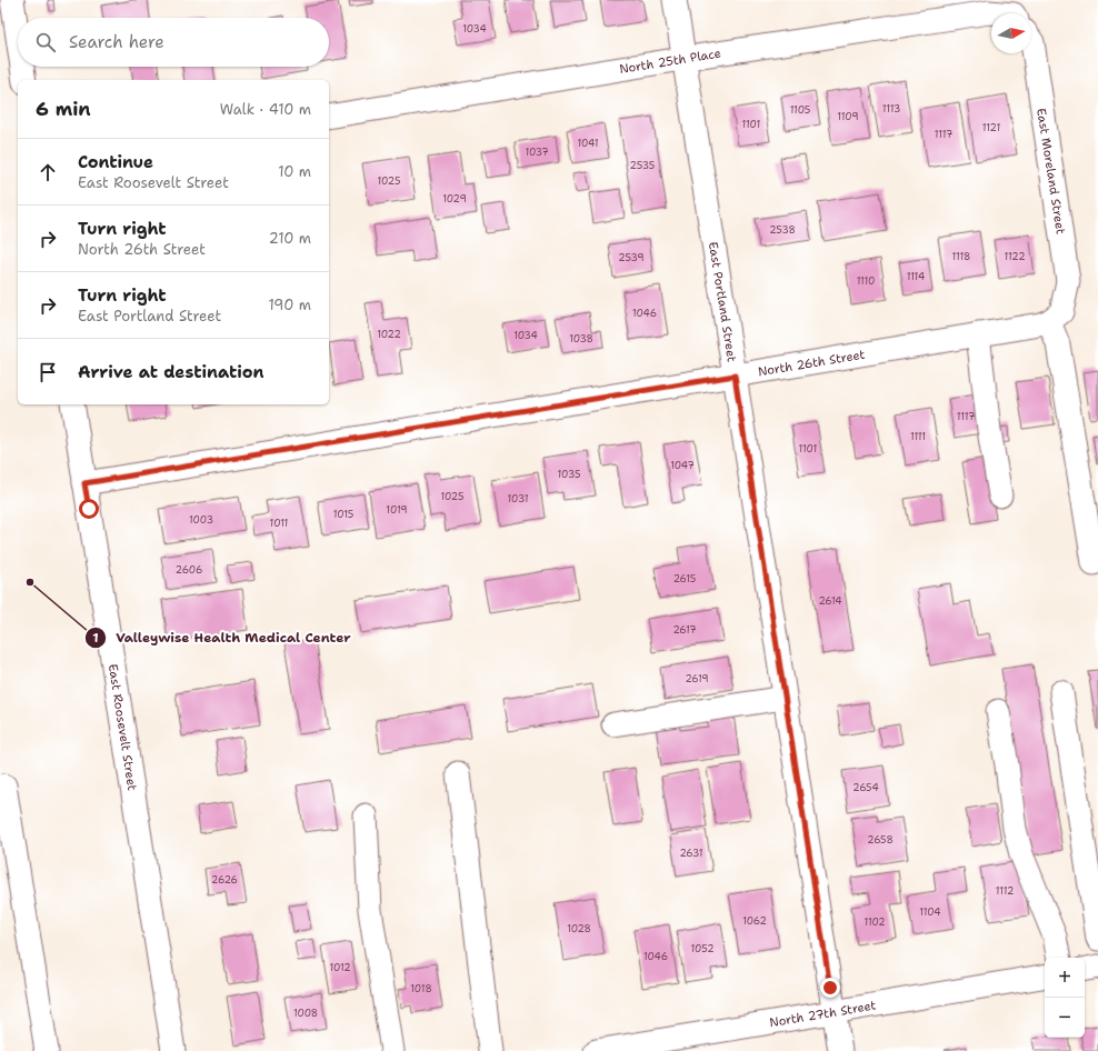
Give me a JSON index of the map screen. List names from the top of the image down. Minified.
{"streets":{"street":["North 25th Place","East Moreland Street","East Portland Street","North 26th Street","East Roosevelt Street","North 27th Street"]},"crossings":[["North 25th Place","East Portland Street"],["East Moreland Street","North 26th Street"],["East Portland Street","North 26th Street"],["East Portland Street","North 27th Street"],["North 26th Street","East Roosevelt Street"]],"places":["Valleywise Health Medical Center"],"house_numbers":["1034","1113","1105","1109","1101","1121","1117","1041","1037","2535","1025","1029","2538","1118","1122","2539","1114","1110","1046","1022","1034","1038","1117","1111","1101","1047","1035","1025","1031","1019","1015","1003","1011","2606","2615","2614","2617","2619","2654","2658","2631","2626","1112","1104","1062","1102","1028","1052","1046","1012","1018","1008"],"north":"right","page":{"search":"Search here","heading":["6 min","Walk · 410 m"],"list":[["Continue","East Roosevelt Street","10 m"],["Turn right","North 26th Street","210 m"],["Turn right","East Portland Street","190 m"],"Arrive at destination"],"map_buttons":["+","−"]}}
